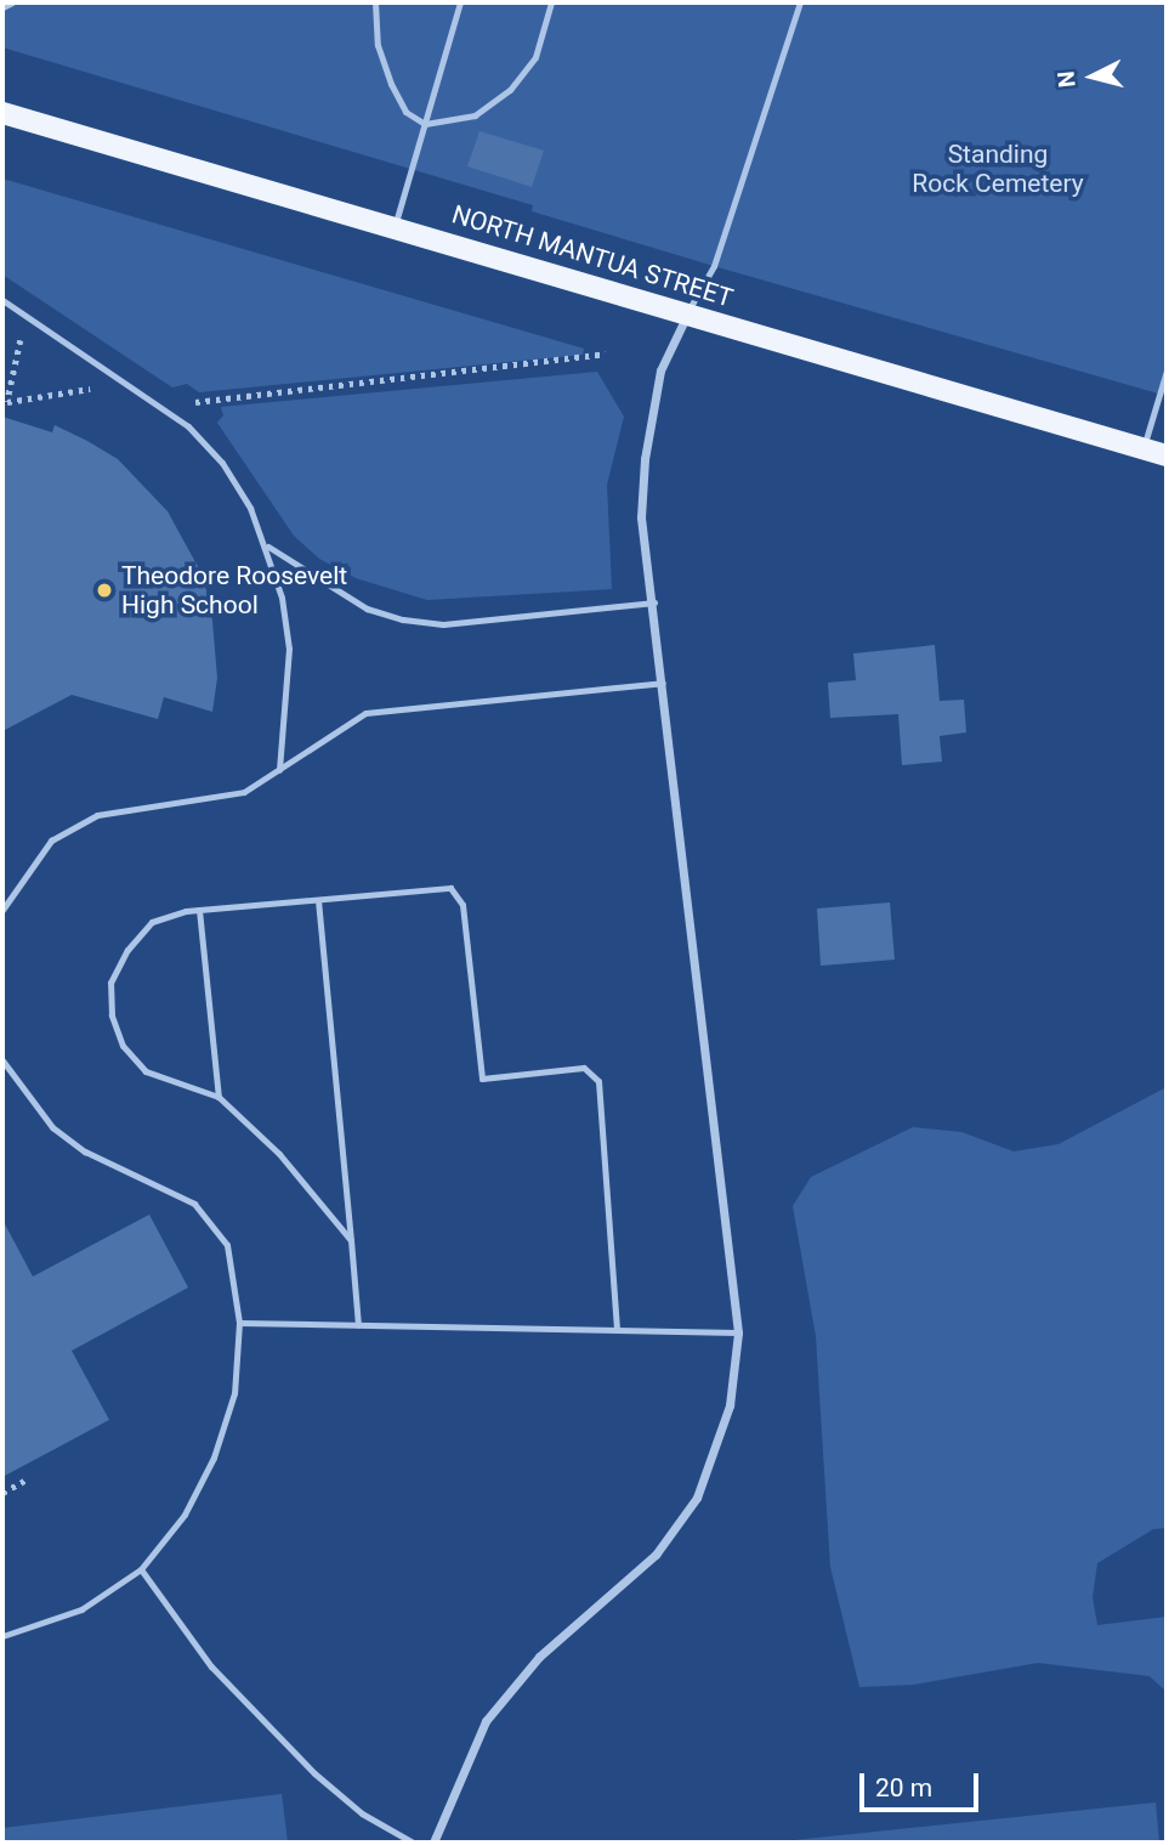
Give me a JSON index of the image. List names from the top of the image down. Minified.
{"streets":{"main road":["NORTH MANTUA STREET"]},"parks":["Standing Rock Cemetery"],"places":["Theodore Roosevelt High School"],"scale_bar":"20 m","north":"left"}
